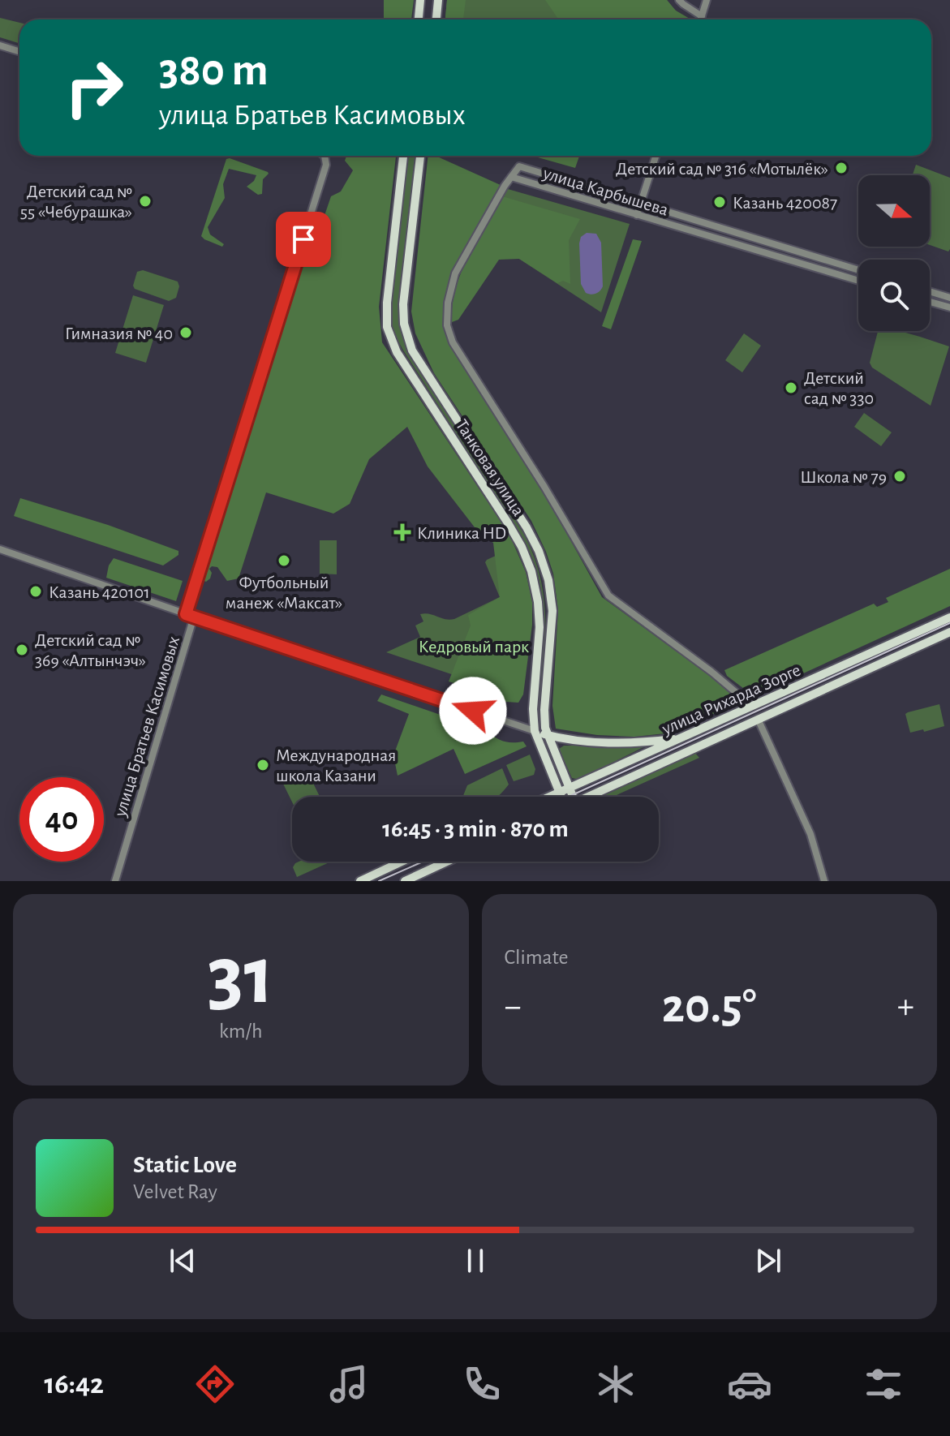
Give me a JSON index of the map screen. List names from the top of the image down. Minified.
{"streets":{"main road":["Танковая улица","улица Рихарда Зорге"],"street":["улица Карбышева","улица Братьев Касимовых"]},"crossings":[["Танковая улица","улица Рихарда Зорге"]],"parks":["Кедровый парк"],"places":{"other":["Детский сад № 316 «Мотылёк»","Детский сад № 55 «Чебурашка»","Казань 420087","Гимназия № 40","Детский сад № 330","Школа № 79","Футбольный манеж «Максат»","Казань 420101","Детский сад № 369 «Алтынчэч»","Международная школа Казани"],"health":["Клиника HD"]},"north":"right","page":{"turn":["380 m","улица Братьев Касимовых"],"limit":"40","trip":"16:45 · 3 min · 870 m","tile":[["31","km/h"],"Climate"],"heat":["−","20.5°","+"],"song":["Static Love","Velvet Ray"],"tabs":"16:42"}}
